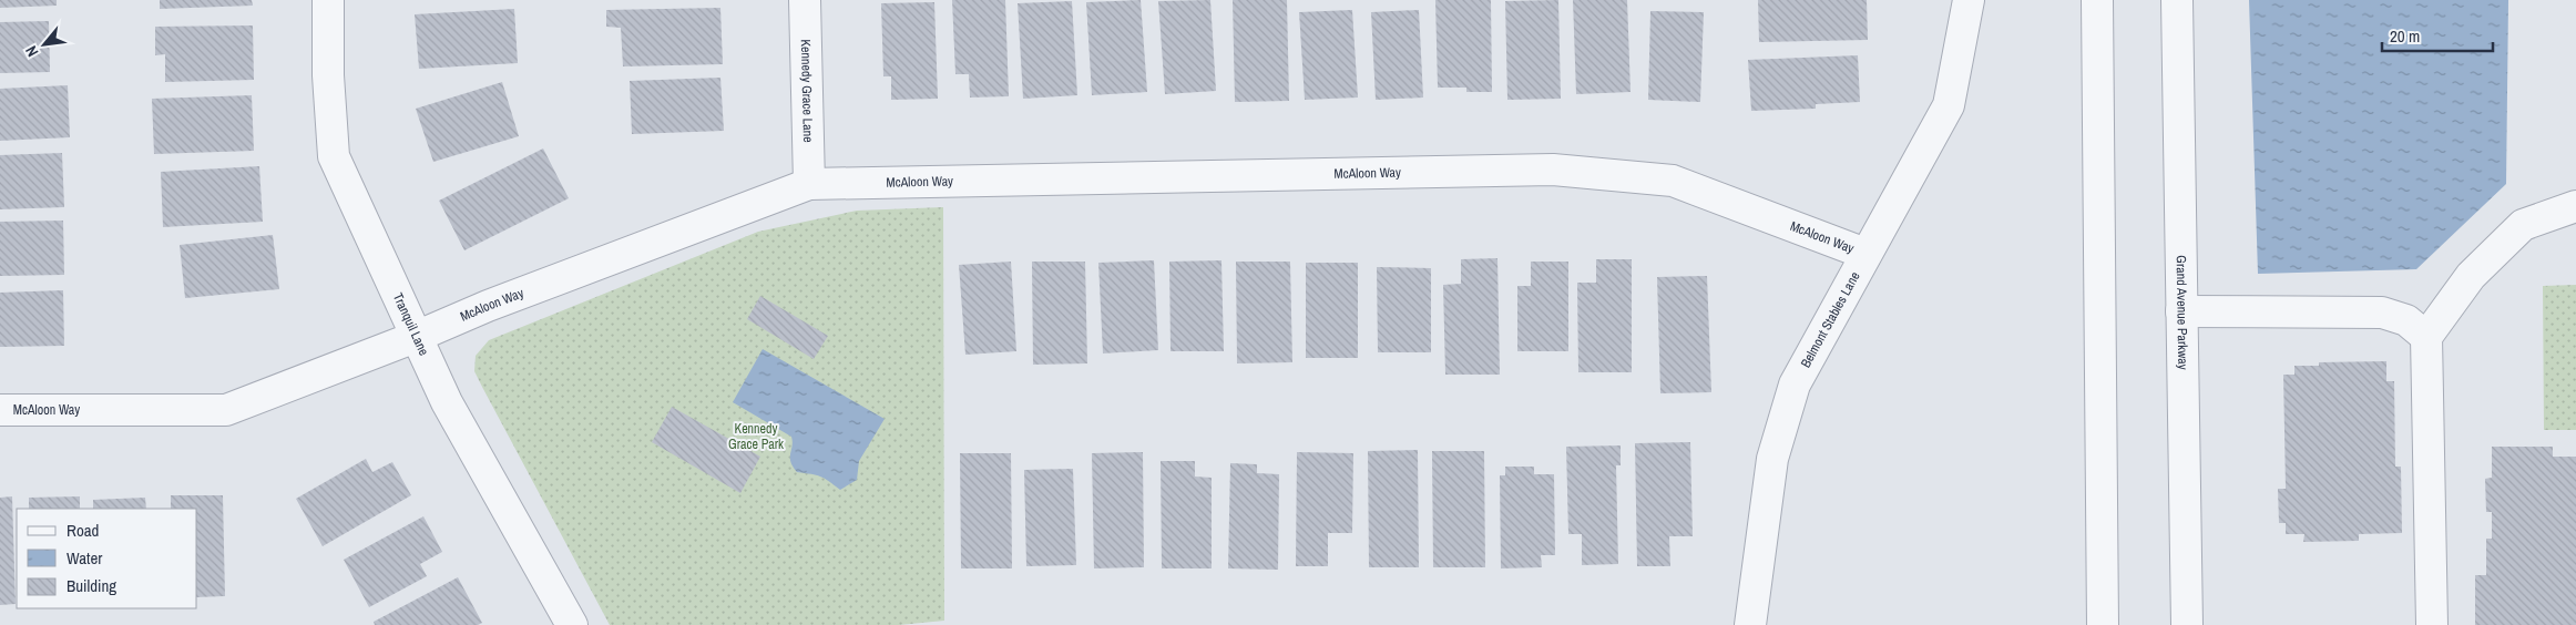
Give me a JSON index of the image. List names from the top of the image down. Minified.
{"streets":{"street":["Kennedy Grace Lane","McAloon Way","Grand Avenue Parkway","Belmont Stables Lane","Tranquil Lane"]},"crossings":[["Kennedy Grace Lane","McAloon Way"],["McAloon Way","Belmont Stables Lane"],["McAloon Way","Tranquil Lane"]],"parks":["Kennedy Grace Park"],"legend":["Road","Water","Building"],"scale_bar":"20 m","north":"bottom left"}
